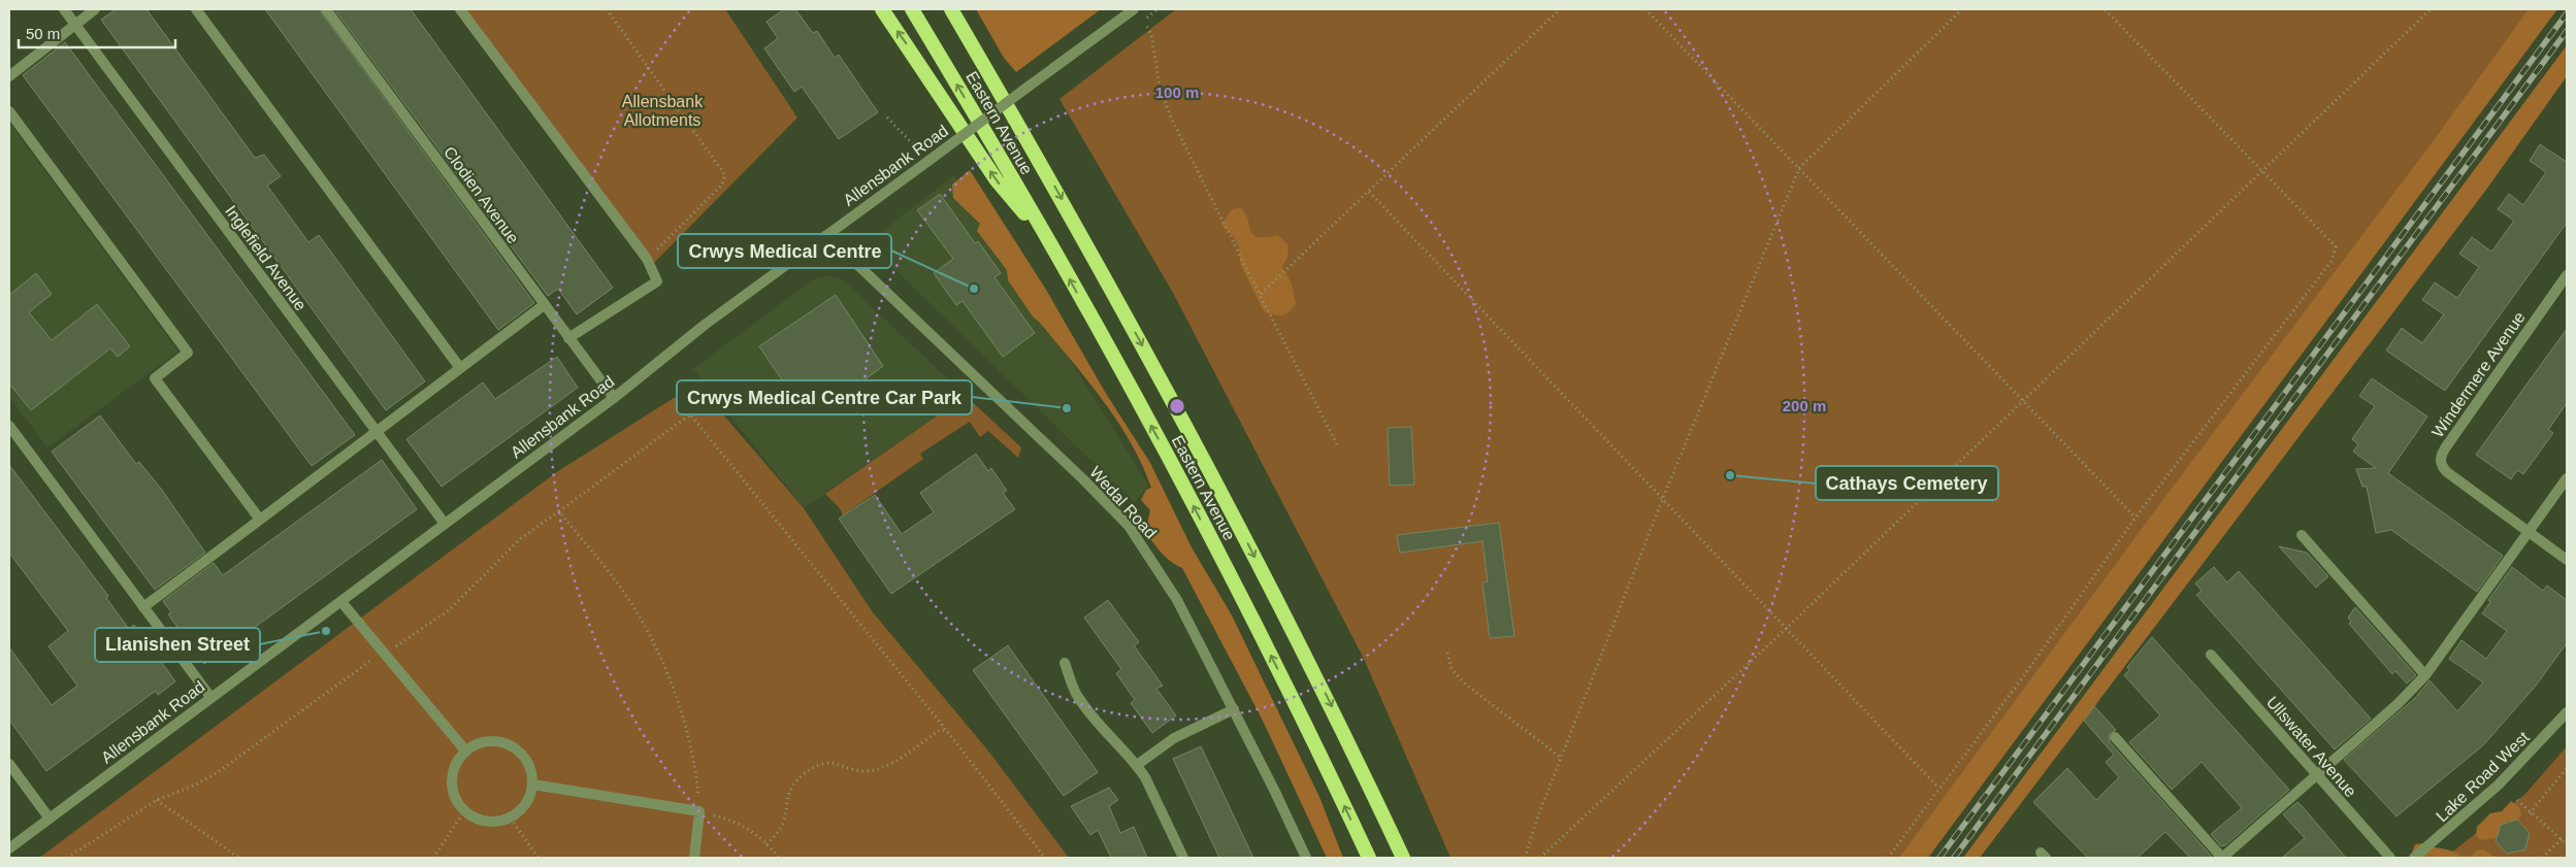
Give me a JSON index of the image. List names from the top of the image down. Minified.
{"streets":{"highway":["Eastern Avenue"],"street":["Allensbank Road","Clodien Avenue","Inglefield Avenue","Windermere Avenue","Wedal Road","Ullswater Avenue","Lake Road West"]},"crossings":[["Allensbank Road","Clodien Avenue"],["Allensbank Road","Inglefield Avenue"],["Allensbank Road","Wedal Road"]],"parks":["Allensbank Allotments"],"places":["Crwys Medical Centre","Crwys Medical Centre Car Park","Cathays Cemetery","Llanishen Street"],"scale_bar":"50 m","rings":["100 m","200 m"]}
